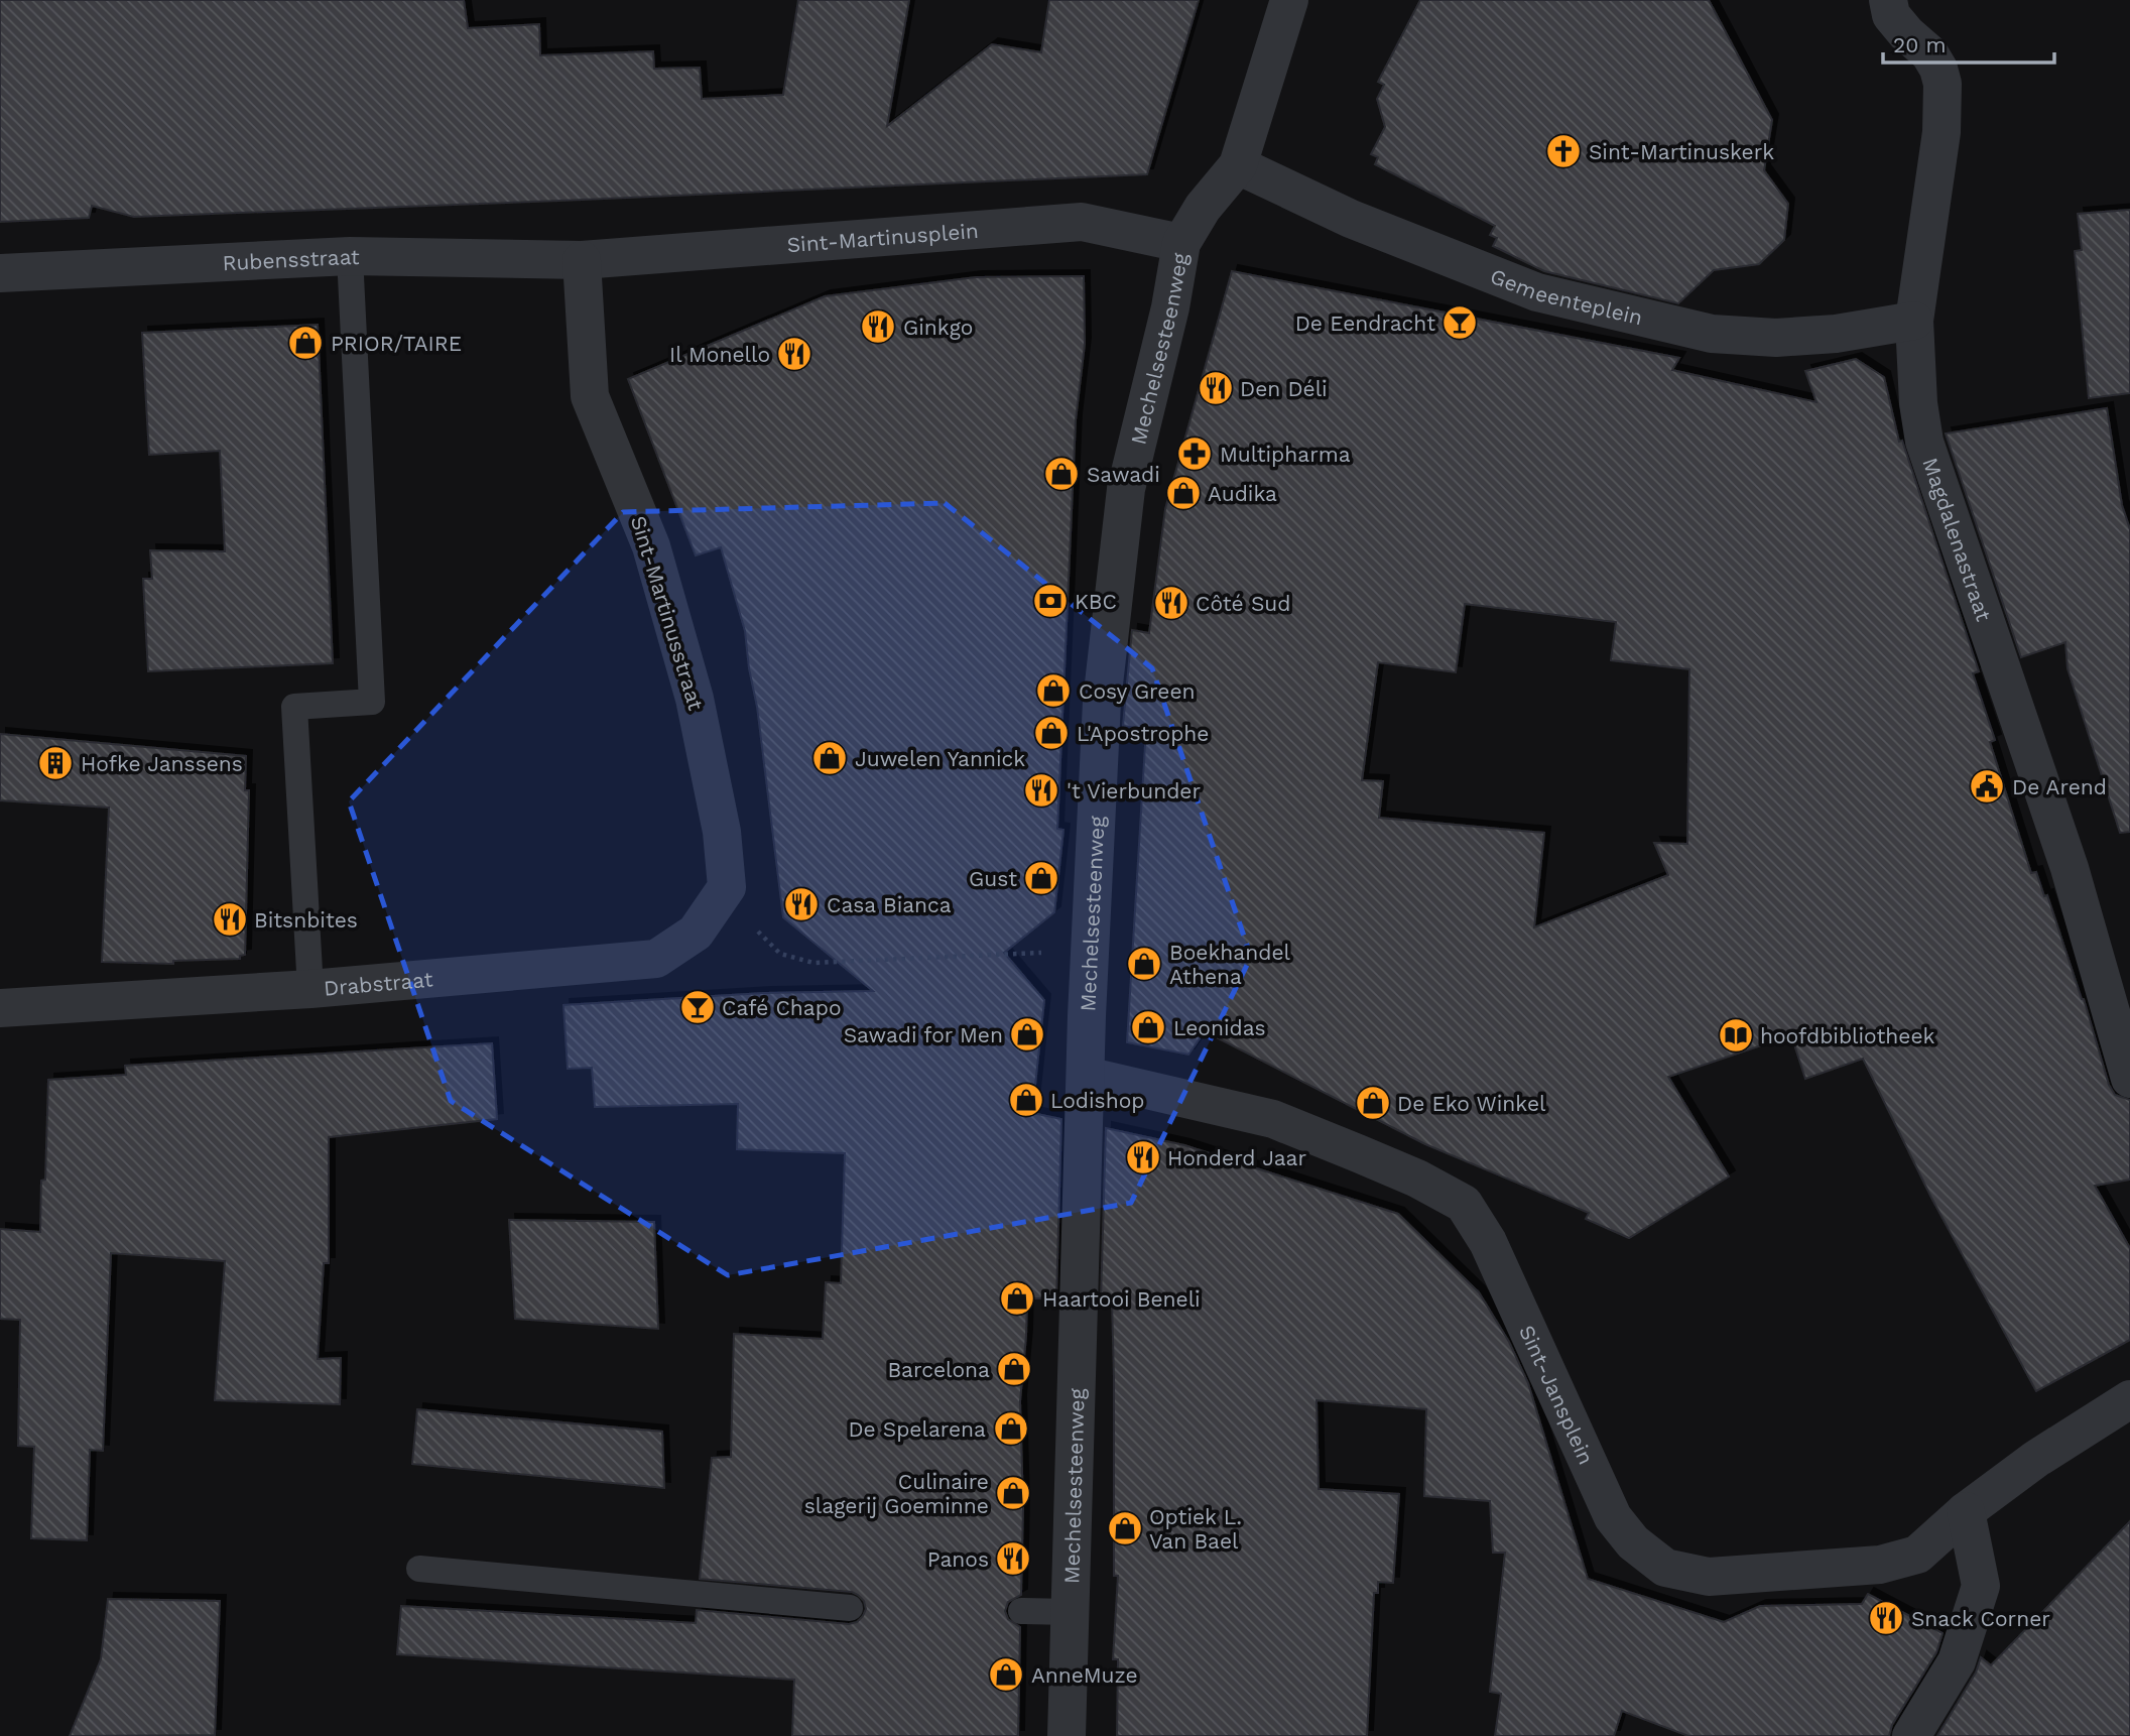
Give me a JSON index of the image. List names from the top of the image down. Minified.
{"streets":{"street":["Sint-Martinusplein","Rubensstraat","Gemeenteplein","Mechelsesteenweg","Magdalenastraat","Sint-Martinusstraat","Drabstraat","Sint-Jansplein"]},"crossings":[["Sint-Martinusplein","Rubensstraat"],["Sint-Martinusplein","Mechelsesteenweg"],["Sint-Martinusplein","Sint-Martinusstraat"],["Rubensstraat","Sint-Martinusstraat"],["Gemeenteplein","Mechelsesteenweg"],["Gemeenteplein","Magdalenastraat"],["Mechelsesteenweg","Sint-Jansplein"],["Sint-Martinusstraat","Drabstraat"]],"places":{"church":["Sint-Martinuskerk"],"bar":["De Eendracht","Café Chapo"],"restaurant":["Ginkgo","Il Monello","Den Déli","Côté Sud","'t Vierbunder","Casa Bianca","Bitsnbites","Honderd Jaar","Panos","Snack Corner"],"shop":["PRIOR/TAIRE","Sawadi","Audika","Cosy Green","L'Apostrophe","Juwelen Yannick","Gust","Boekhandel Athena","Leonidas","Sawadi for Men","Lodishop","De Eko Winkel","Haartooi Beneli","Barcelona","De Spelarena","Culinaire slagerij Goeminne","Optiek L. Van Bael","AnneMuze"],"pharmacy":["Multipharma"],"bank":["KBC"],"building":["Hofke Janssens"],"public building":["De Arend"],"library":["hoofdbibliotheek"]},"scale_bar":"20 m"}
